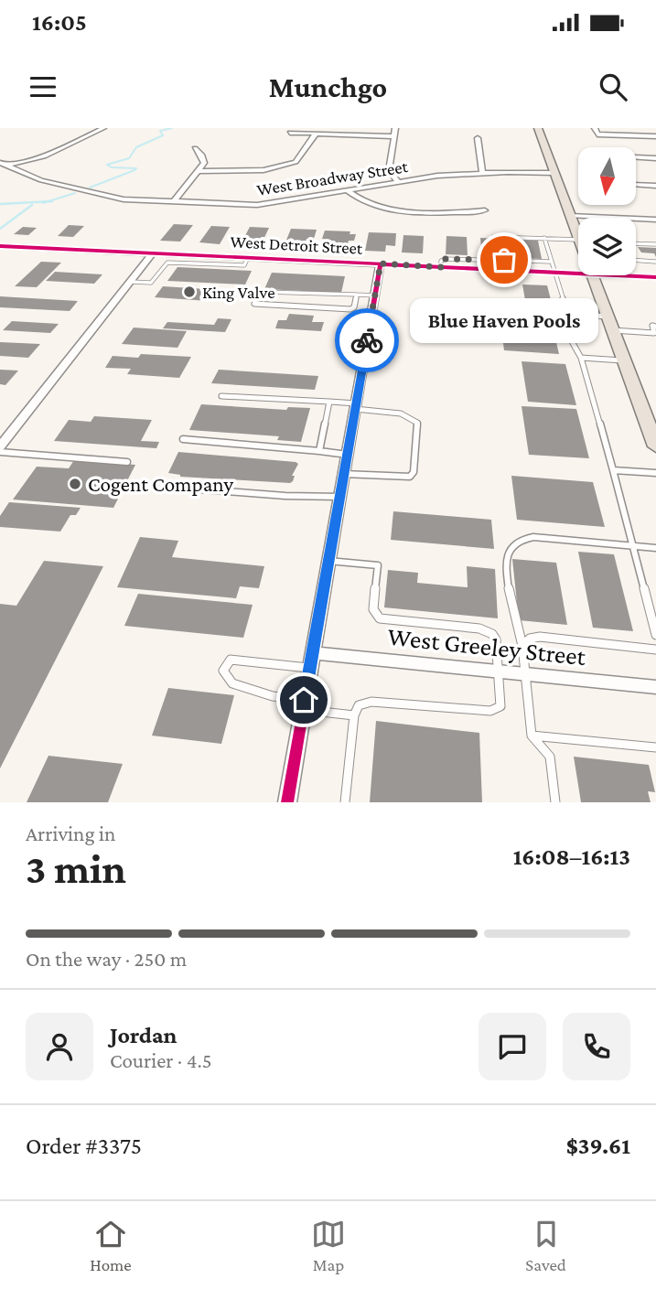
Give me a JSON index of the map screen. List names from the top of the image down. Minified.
{"streets":{"street":["West Broadway Street","West Detroit Street","West Greeley Street"]},"places":["Blue Haven Pools","King Valve","Cogent Company"],"north":"bottom","page":{"status":"16:05","header":"Munchgo","bubble":"Blue Haven Pools","heading":["3 min","Arriving in","16:08–16:13"],"panel":["Jordan","Courier · 4.5","Order #3375","$39.61"],"bar":"On the way · 250 m","tabs":["Home","Map","Saved"]}}
